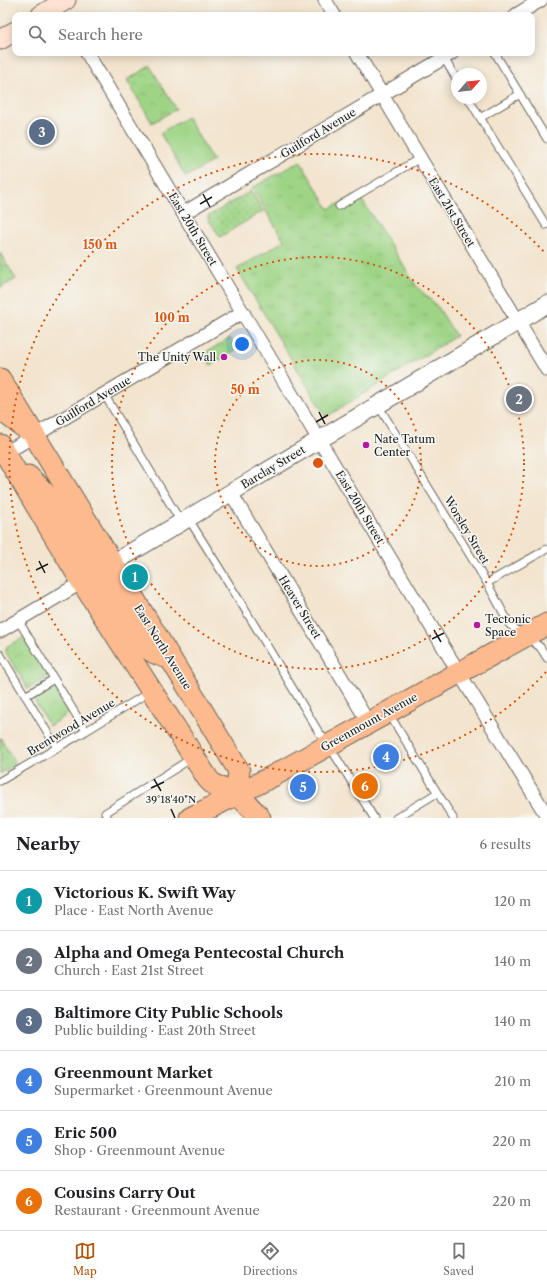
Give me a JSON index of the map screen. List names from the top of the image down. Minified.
{"streets":{"main road":["East North Avenue","Greenmount Avenue"],"street":["Guilford Avenue","East 21st Street","East 20th Street","Barclay Street","Heaver Street"],"lane":["Worsley Street","Brentwood Avenue"]},"crossings":[["Guilford Avenue","East 21st Street"],["Guilford Avenue","East 20th Street"],["East 21st Street","Barclay Street"],["East 20th Street","Barclay Street"],["East 20th Street","Greenmount Avenue"],["Barclay Street","Worsley Street"],["Barclay Street","Heaver Street"],["Barclay Street","East North Avenue"],["Worsley Street","Greenmount Avenue"],["Heaver Street","Greenmount Avenue"],["East North Avenue","Greenmount Avenue"]],"places":["The Unity Wall","Nate Tatum Center","Tectonic Space"],"north":"top right","page":{"search":"Search here","pins":["3","2","1","4","6","5"],"heading":["Nearby","6 results"],"list":[{"mark":"1","name":"Victorious K. Swift Way","note":"Place · East North Avenue","value":"120 m"},{"mark":"2","name":"Alpha and Omega Pentecostal Church","note":"Church · East 21st Street","value":"140 m"},{"mark":"3","name":"Baltimore City Public Schools","note":"Public building · East 20th Street","value":"140 m"},{"mark":"4","name":"Greenmount Market","note":"Supermarket · Greenmount Avenue","value":"210 m"},{"mark":"5","name":"Eric 500","note":"Shop · Greenmount Avenue","value":"220 m"},{"mark":"6","name":"Cousins Carry Out","note":"Restaurant · Greenmount Avenue","value":"220 m"}],"nav":["Map","Directions","Saved"]},"coordinates":["39°18'40\"N"],"rings":["150 m","100 m","50 m"]}
